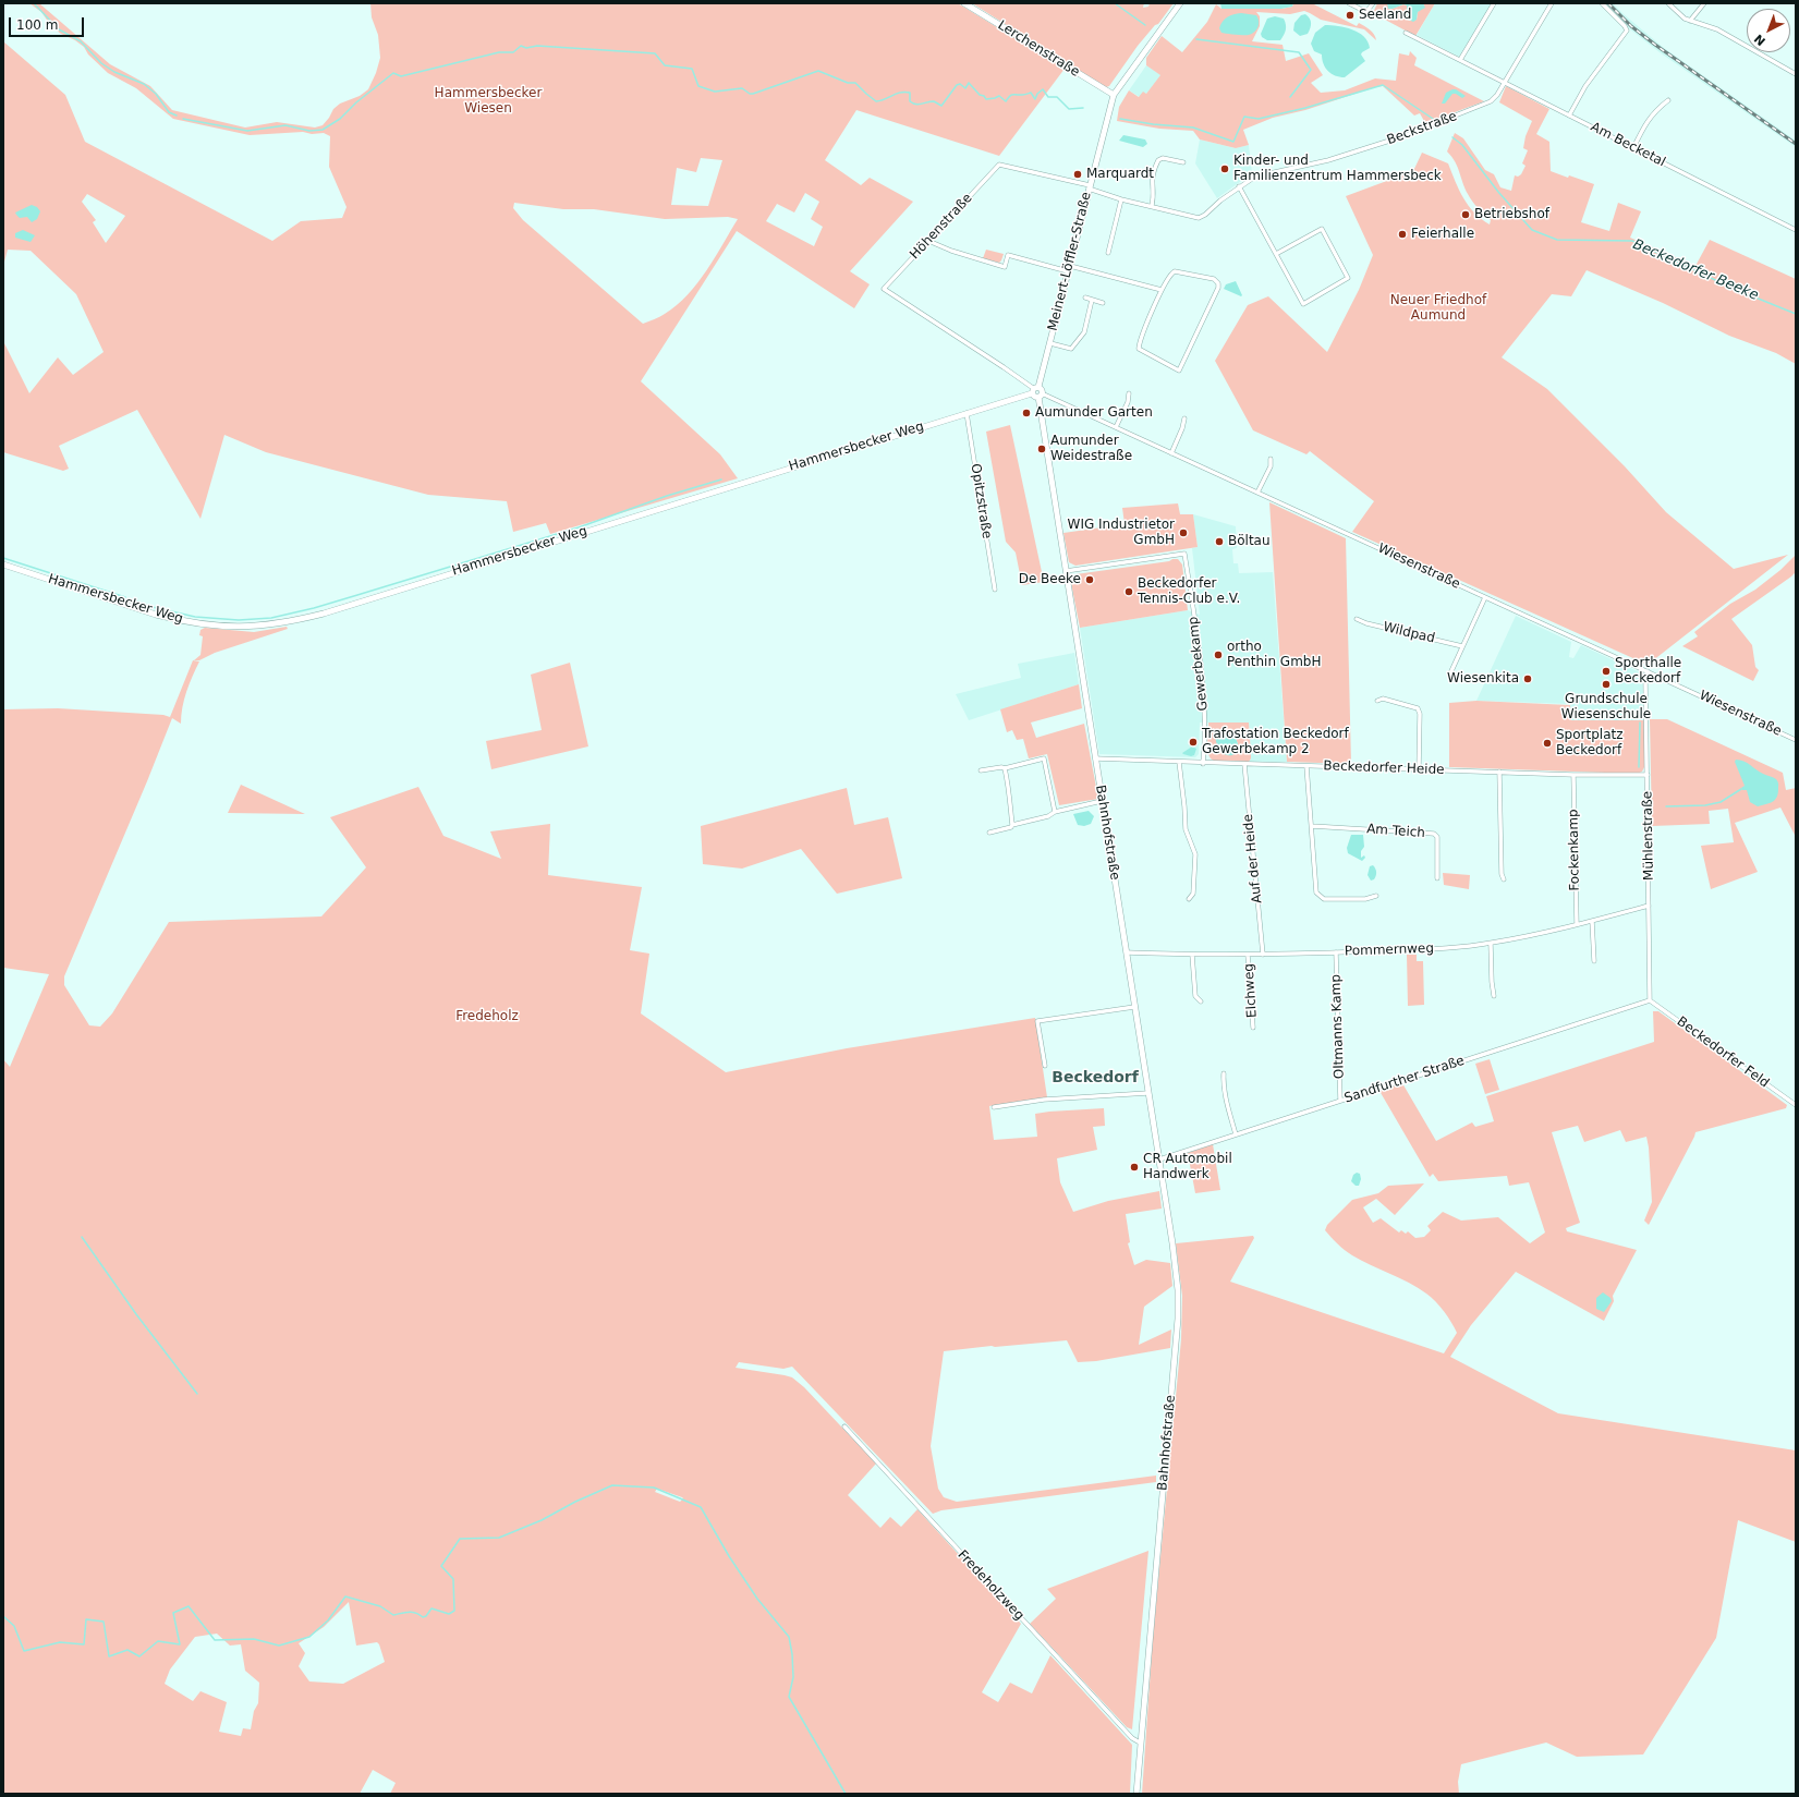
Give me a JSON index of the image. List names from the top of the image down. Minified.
{"streets":{"street":["Lerchenstraße","Beckstraße","Am Becketal","Höhenstraße","Meinert-Löffler-Straße","Hammersbecker Weg","Opitzstraße","Wiesenstraße","Wildpad","Gewerbekamp","Beckedorfer Heide","Am Teich","Bahnhofstraße","Mühlenstraße","Fockenkamp","Auf der Heide","Pommernweg","Elchweg","Oltmanns Kamp","Beckedorfer Feld","Sandfurther Straße","Fredeholzweg"]},"crossings":[["Lerchenstraße","Meinert-Löffler-Straße"],["Beckstraße","Am Becketal"],["Beckstraße","Höhenstraße"],["Beckstraße","Meinert-Löffler-Straße"],["Höhenstraße","Meinert-Löffler-Straße"],["Höhenstraße","Hammersbecker Weg"],["Meinert-Löffler-Straße","Hammersbecker Weg"],["Hammersbecker Weg","Opitzstraße"],["Wiesenstraße","Bahnhofstraße"],["Wiesenstraße","Mühlenstraße"],["Gewerbekamp","Beckedorfer Heide"],["Gewerbekamp","Bahnhofstraße"],["Beckedorfer Heide","Bahnhofstraße"],["Beckedorfer Heide","Mühlenstraße"],["Beckedorfer Heide","Fockenkamp"],["Beckedorfer Heide","Auf der Heide"],["Bahnhofstraße","Pommernweg"],["Bahnhofstraße","Sandfurther Straße"],["Bahnhofstraße","Fredeholzweg"],["Mühlenstraße","Pommernweg"],["Mühlenstraße","Beckedorfer Feld"],["Mühlenstraße","Sandfurther Straße"],["Fockenkamp","Pommernweg"],["Auf der Heide","Pommernweg"],["Pommernweg","Elchweg"],["Pommernweg","Oltmanns Kamp"],["Oltmanns Kamp","Sandfurther Straße"],["Beckedorfer Feld","Sandfurther Straße"]],"districts":["Beckedorf"],"water":["Beckedorfer Beeke"],"parks":["Hammersbecker Wiesen","Neuer Friedhof Aumund","Fredeholz"],"places":["Seeland","Kinder- und Familienzentrum Hammersbeck","Marquardt","Betriebshof","Feierhalle","Aumunder Garten","Aumunder Weidestraße","WIG Industrietor GmbH","Böltau","De Beeke","Beckedorfer Tennis-Club e.V.","ortho Penthin GmbH","Sporthalle Beckedorf","Wiesenkita","Grundschule Wiesenschule","Trafostation Beckedorf Gewerbekamp 2","Sportplatz Beckedorf","CR Automobil Handwerk"],"scale_bar":"100 m","north":"bottom left"}
